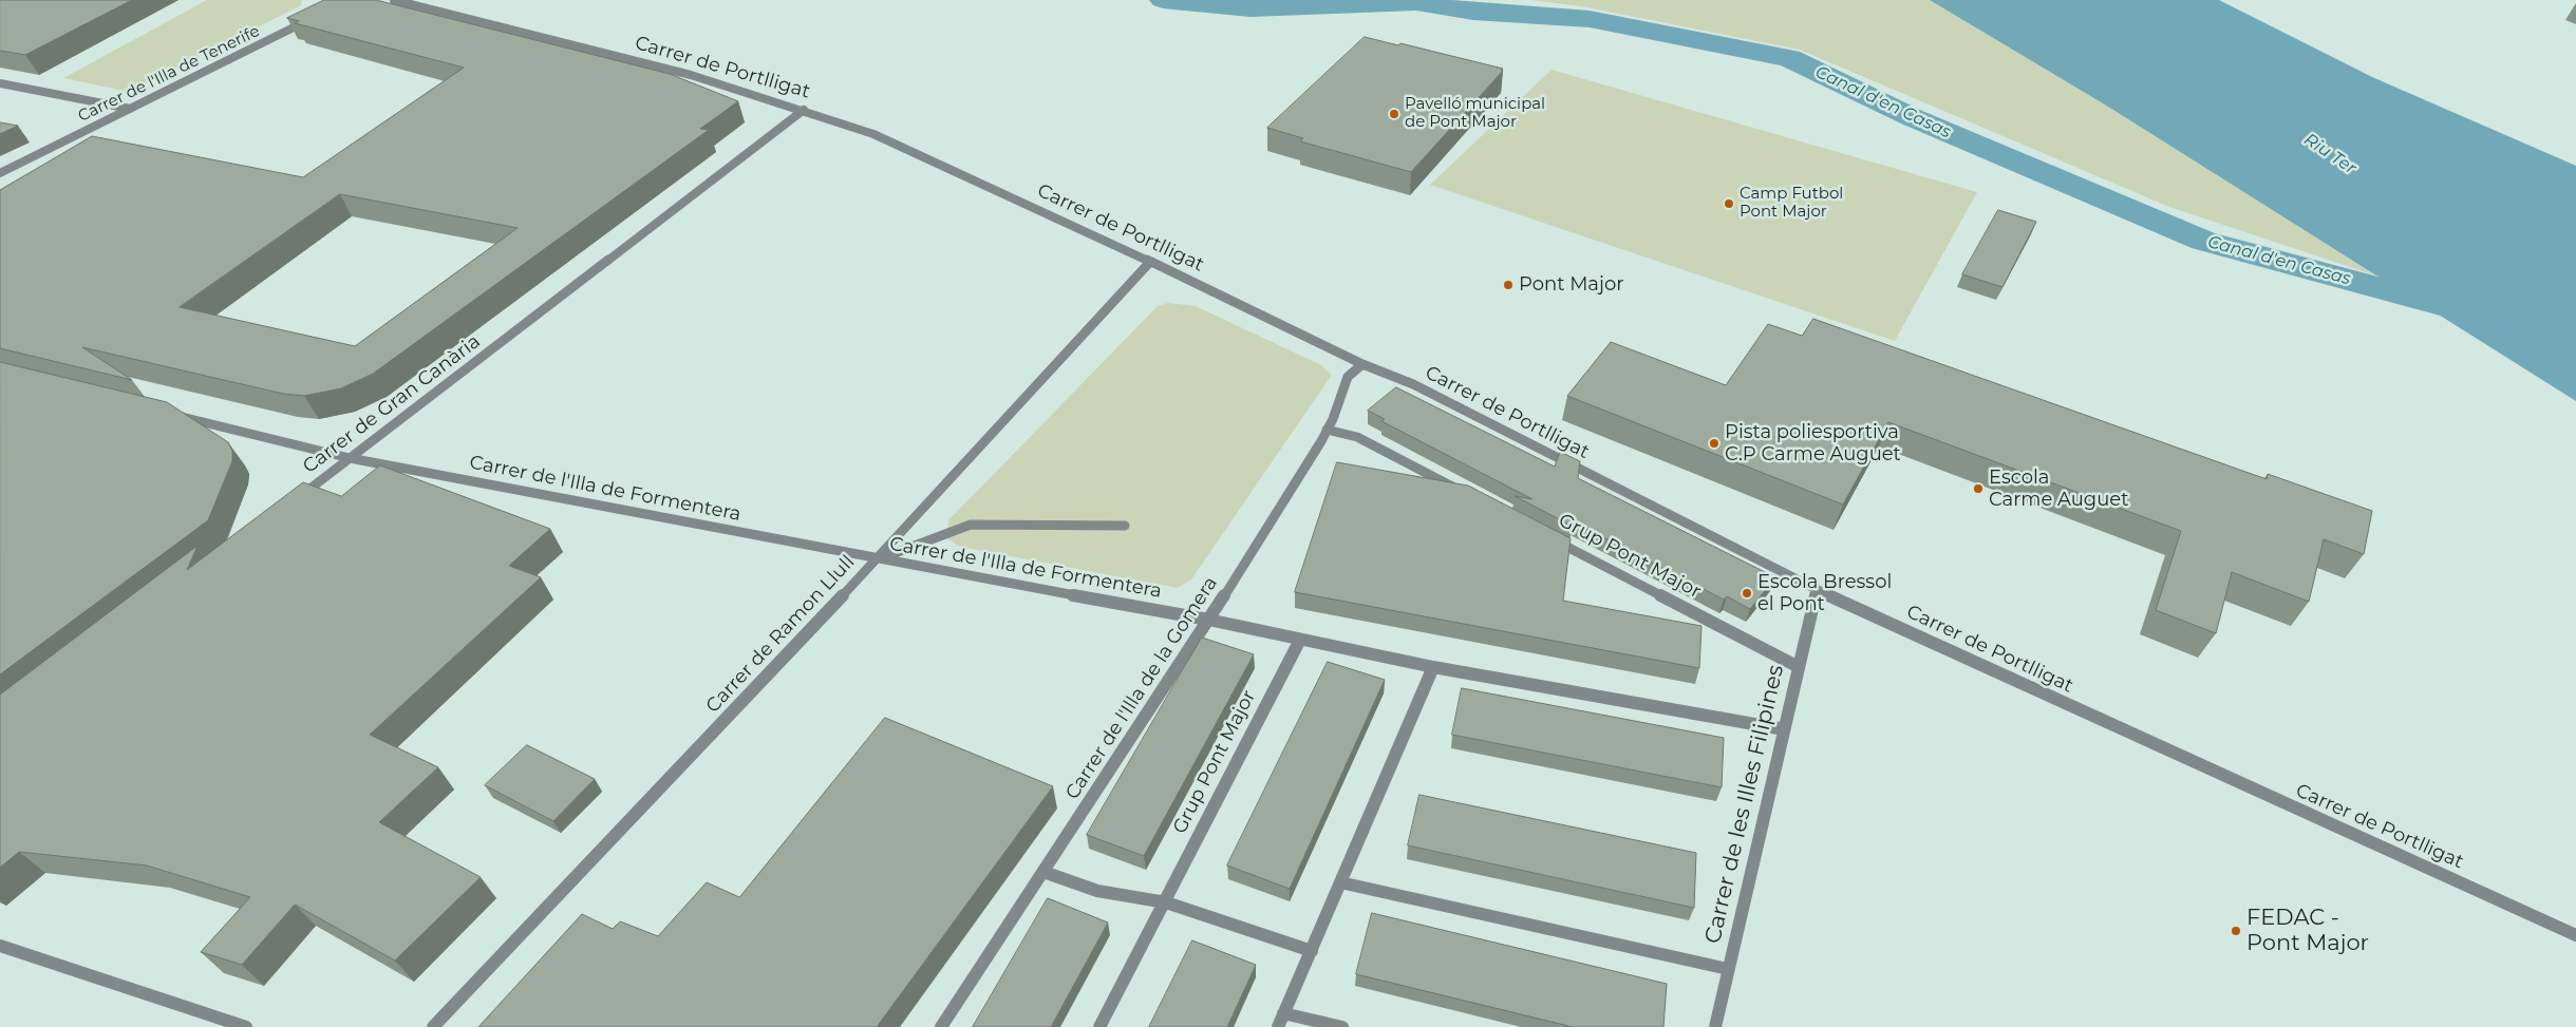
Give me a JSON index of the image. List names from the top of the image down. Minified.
{"streets":{"street":["Carrer de Portlligat","Carrer de l'Illa de Tenerife","Carrer de Gran Canària","Carrer de l'Illa de Formentera","Grup Pont Major","Carrer de Ramon Llull","Carrer de l'Illa de la Gomera","Carrer de les Illes Filipines"]},"crossings":[["Carrer de Portlligat","Carrer de Gran Canària"],["Carrer de Portlligat","Carrer de Ramon Llull"],["Carrer de Portlligat","Carrer de l'Illa de la Gomera"],["Carrer de Portlligat","Carrer de les Illes Filipines"],["Carrer de Gran Canària","Carrer de l'Illa de Formentera"],["Carrer de l'Illa de Formentera","Carrer de Ramon Llull"],["Carrer de l'Illa de Formentera","Carrer de l'Illa de la Gomera"],["Grup Pont Major","Carrer de les Illes Filipines"]],"water":["Canal d'en Casas","Riu Ter"],"places":["Pavelló municipal de Pont Major","Camp Futbol Pont Major","Pont Major","Pista poliesportiva C.P Carme Auguet","Escola Carme Auguet","Escola Bressol el Pont","FEDAC - Pont Major"]}
